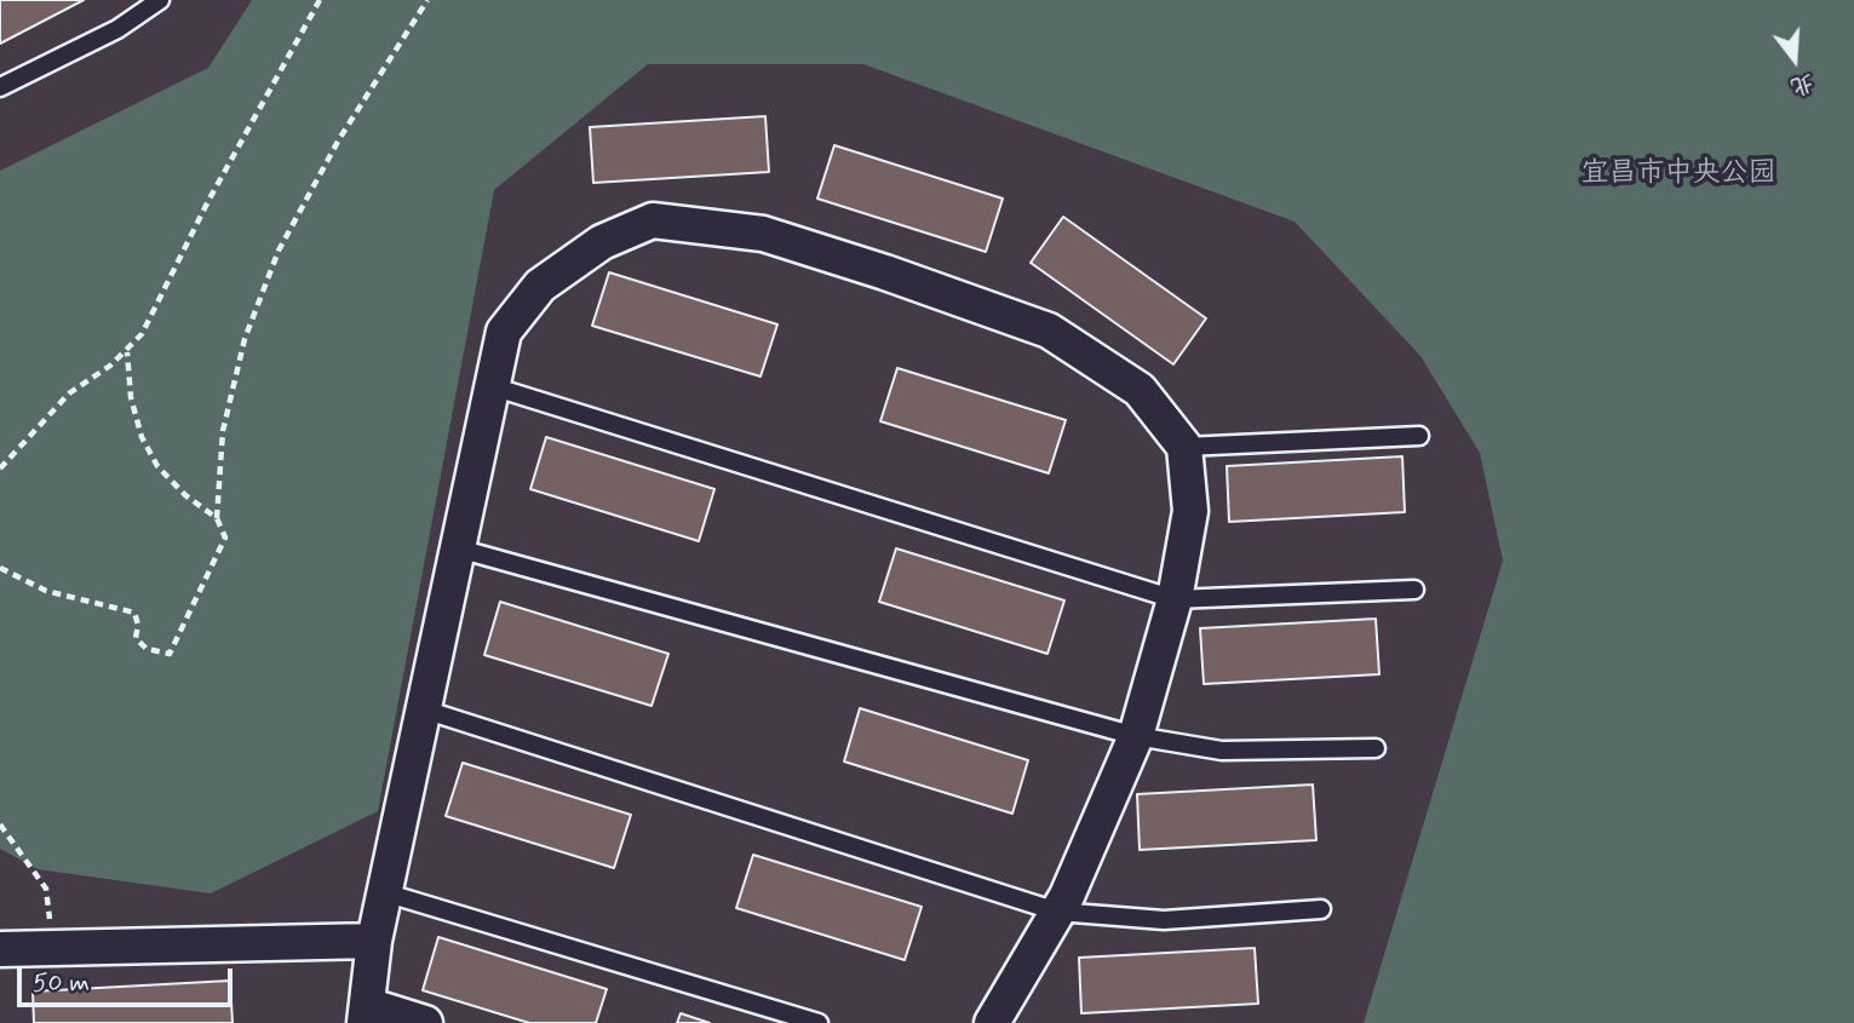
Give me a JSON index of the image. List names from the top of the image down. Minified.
{"parks":["宜昌市中央公园"],"scale_bar":"50 m","north":"bottom"}
